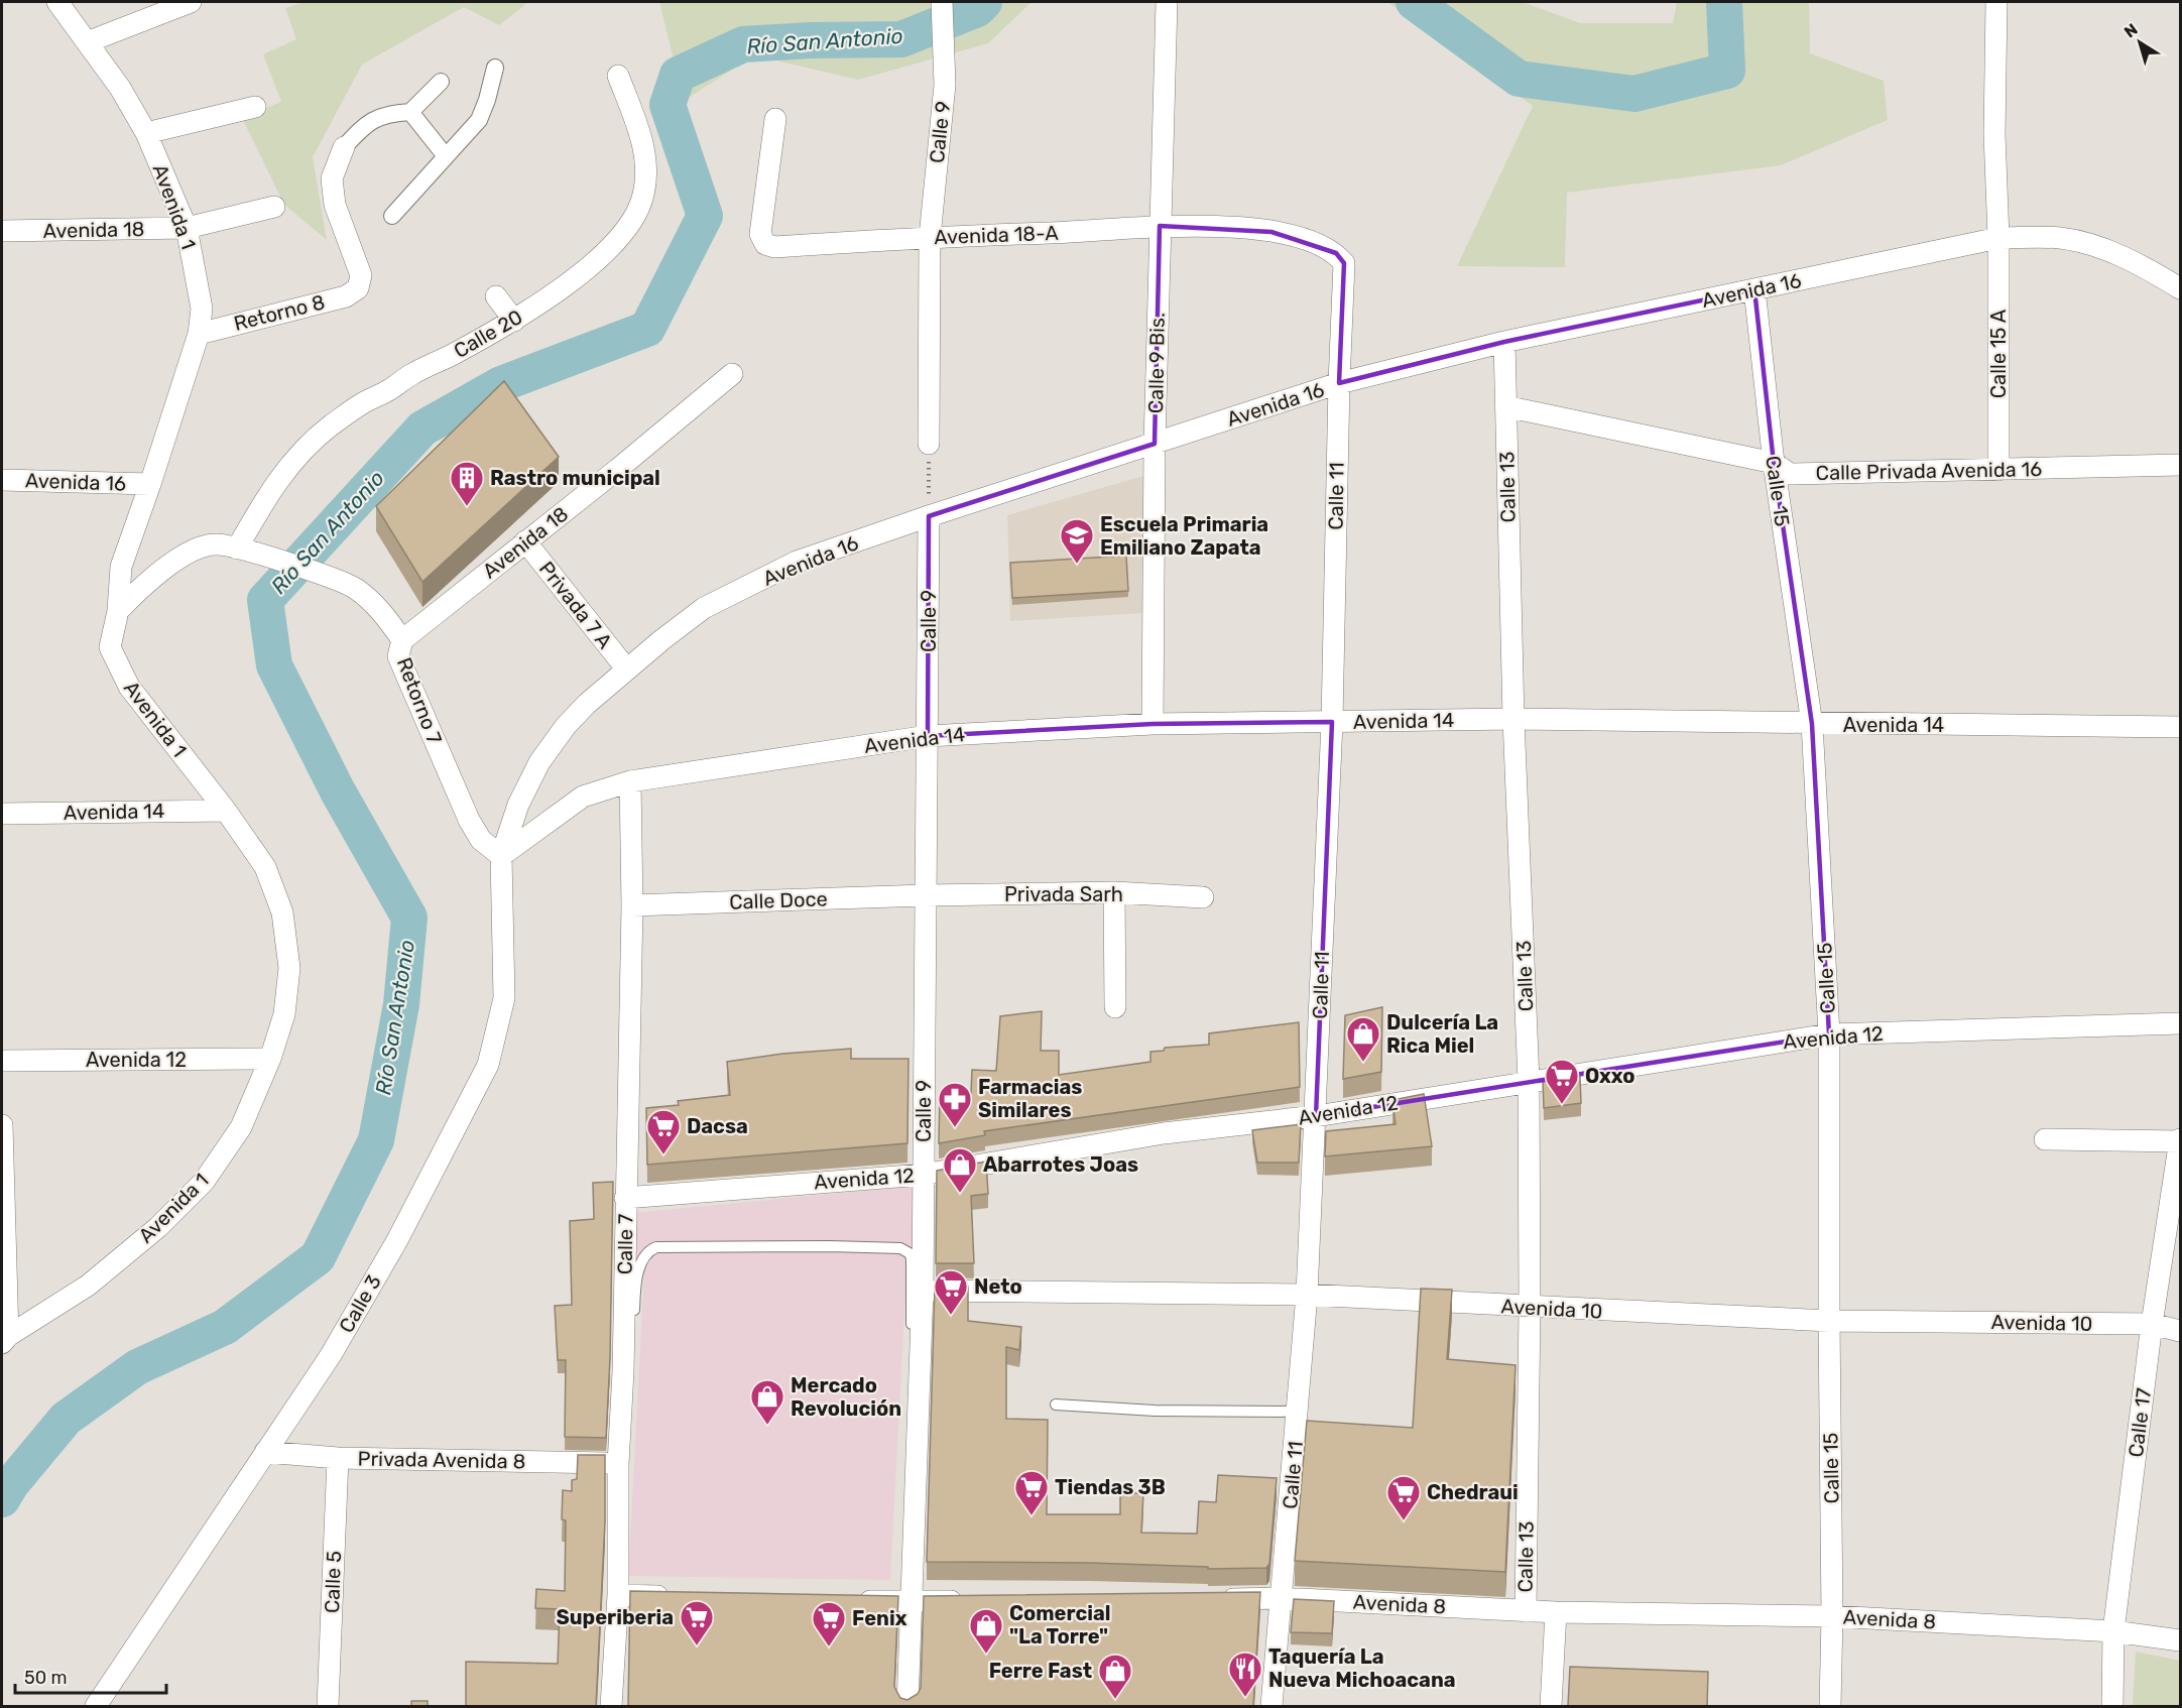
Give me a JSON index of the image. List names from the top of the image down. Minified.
{"streets":{"street":["Calle 9","Avenida 1","Avenida 18","Avenida 18-A","Avenida 16","Retorno 8","Calle 20","Calle 15 A","Calle 9 Bis.","Calle Privada Avenida 16","Calle 13","Calle 15","Calle 11","Privada 7 A","Retorno 7","Avenida 14","Privada Sarh","Calle Doce","Avenida 12","Calle 7","Calle 3","Avenida 10","Calle 17","Privada Avenida 8","Calle 5","Avenida 8"]},"crossings":[["Calle 9","Avenida 18-A"],["Calle 9","Avenida 16"],["Calle 9","Avenida 14"],["Calle 9","Privada Sarh"],["Calle 9","Calle Doce"],["Calle 9","Avenida 12"],["Calle 9","Avenida 10"],["Avenida 1","Avenida 18"],["Avenida 1","Avenida 16"],["Avenida 1","Retorno 8"],["Avenida 1","Retorno 7"],["Avenida 1","Avenida 14"],["Avenida 1","Avenida 12"],["Avenida 18","Privada 7 A"],["Avenida 18","Retorno 7"],["Avenida 18-A","Calle 9 Bis."],["Avenida 18-A","Calle 11"],["Avenida 16","Calle 15 A"],["Avenida 16","Calle 9 Bis."],["Avenida 16","Calle 13"],["Avenida 16","Calle 15"],["Avenida 16","Calle 11"],["Avenida 16","Privada 7 A"],["Avenida 16","Retorno 7"],["Avenida 16","Calle 3"],["Calle 20","Retorno 7"],["Calle 15 A","Calle Privada Avenida 16"],["Calle 9 Bis.","Avenida 14"],["Calle Privada Avenida 16","Calle 13"],["Calle Privada Avenida 16","Calle 15"],["Calle 13","Avenida 14"],["Calle 13","Avenida 12"],["Calle 13","Avenida 10"],["Calle 13","Avenida 8"],["Calle 15","Avenida 14"],["Calle 15","Avenida 12"],["Calle 15","Avenida 10"],["Calle 15","Avenida 8"],["Calle 11","Avenida 14"],["Calle 11","Avenida 12"],["Calle 11","Avenida 10"],["Calle 11","Avenida 8"],["Retorno 7","Calle 3"],["Avenida 14","Calle 7"],["Privada Sarh","Calle Doce"],["Calle Doce","Calle 7"],["Avenida 12","Calle 7"],["Calle 7","Privada Avenida 8"],["Calle 3","Privada Avenida 8"],["Avenida 10","Calle 17"],["Calle 17","Avenida 8"],["Privada Avenida 8","Calle 5"]],"water":["Río San Antonio"],"places":{"building":["Rastro municipal"],"school or university":["Escuela Primaria Emiliano Zapata"],"shop":["Dulcería La Rica Miel","Abarrotes Joas","Mercado Revolución","Comercial \"La Torre\"","Ferre Fast"],"supermarket":["Oxxo","Dacsa","Neto","Tiendas 3B","Chedraui","Superiberia","Fenix"],"pharmacy":["Farmacias Similares"],"restaurant":["Taquería La Nueva Michoacana"]},"scale_bar":"50 m","north":"top left"}
